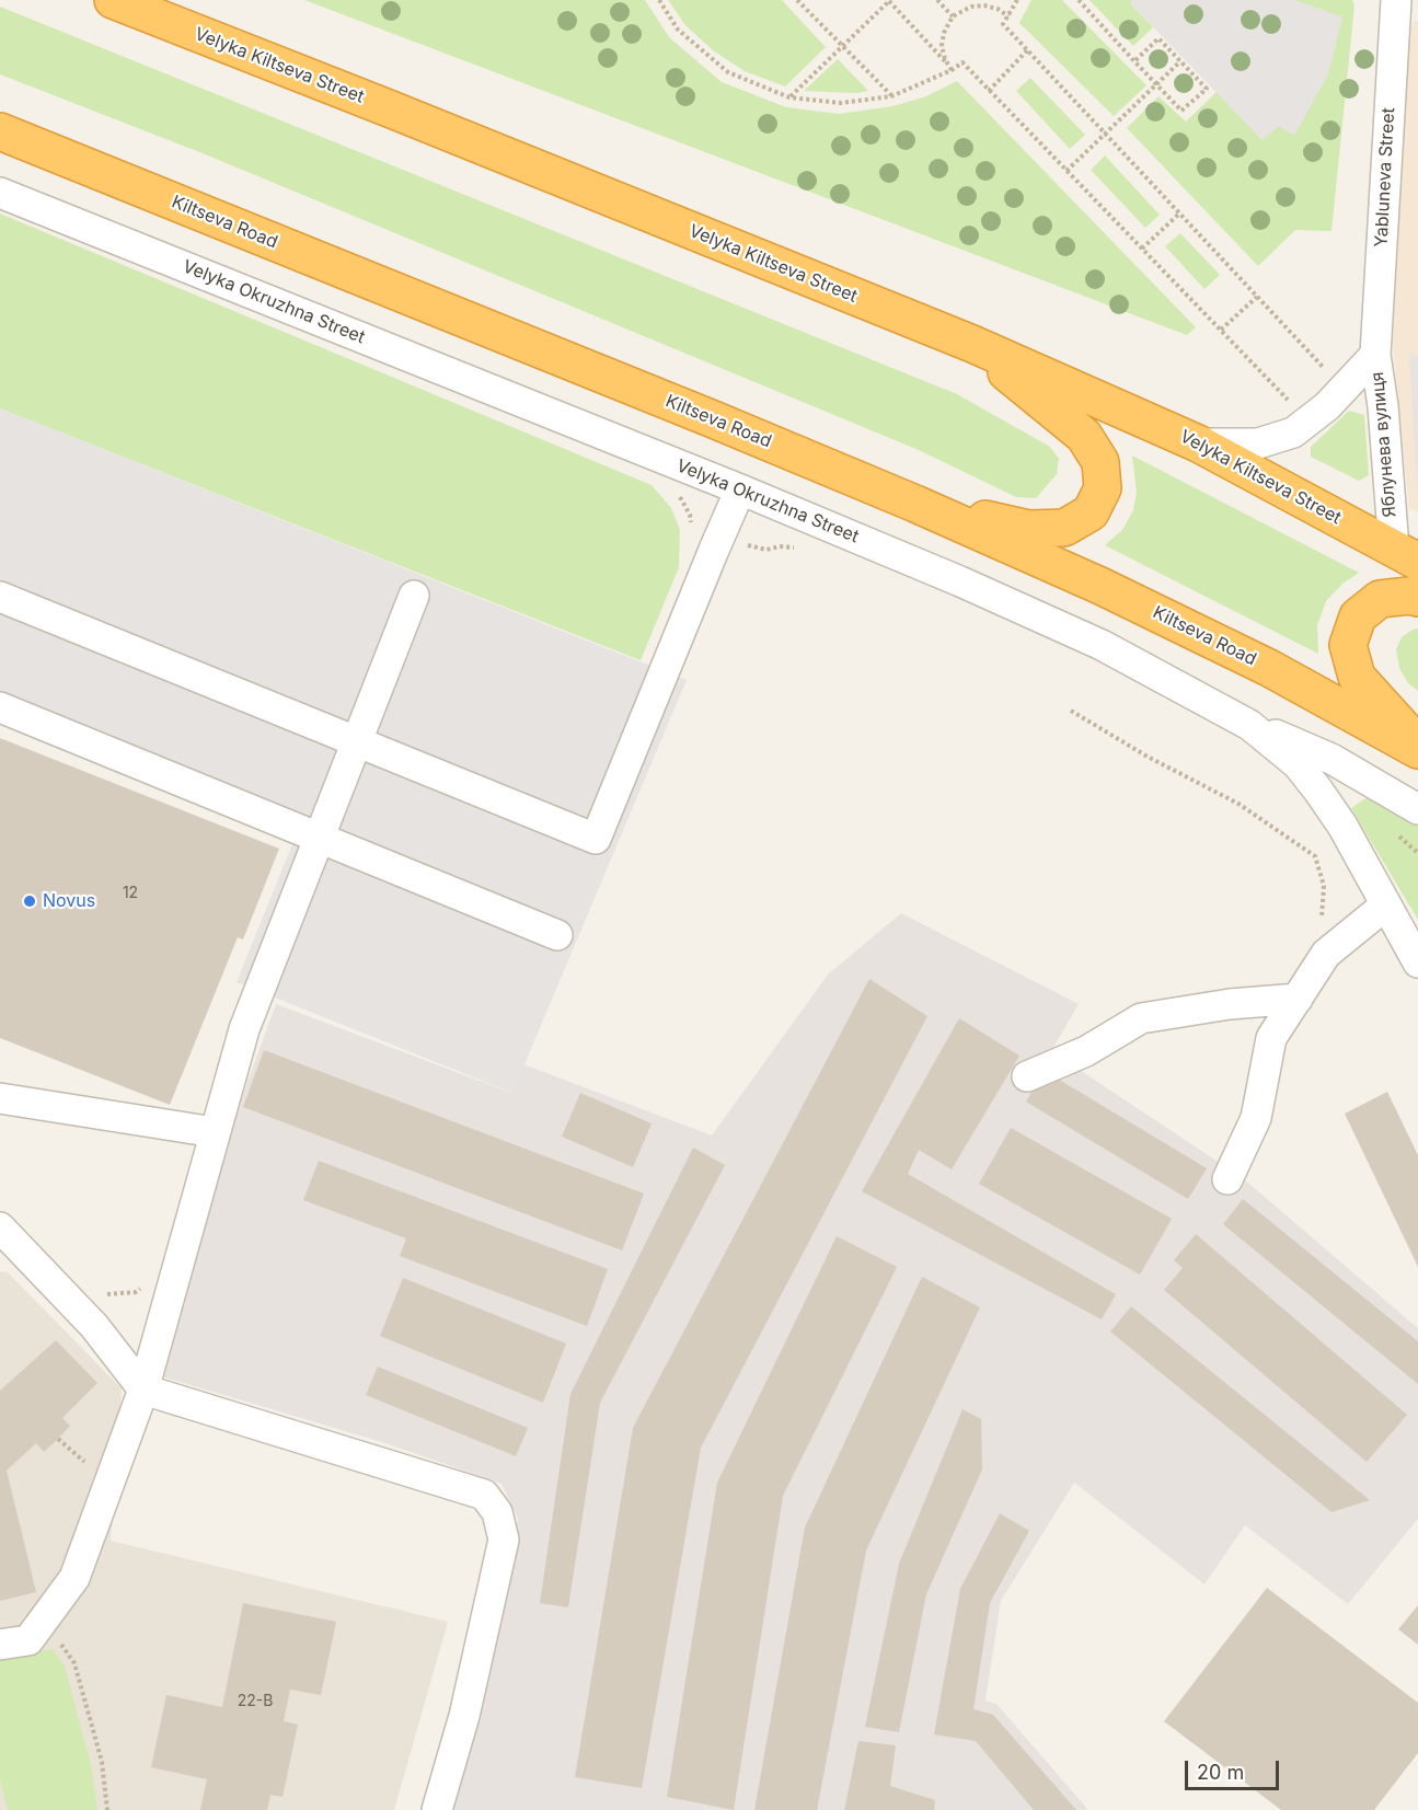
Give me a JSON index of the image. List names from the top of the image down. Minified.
{"streets":{"highway":["Velyka Kiltseva Street","Kiltseva Road"],"street":["Yabluneva Street","Velyka Okruzhna Street","Яблунева вулиця"]},"crossings":[["Velyka Kiltseva Street","Яблунева вулиця"],["Yabluneva Street","Яблунева вулиця"]],"places":["Novus"],"house_numbers":["12","22-В"],"scale_bar":"20 m"}
